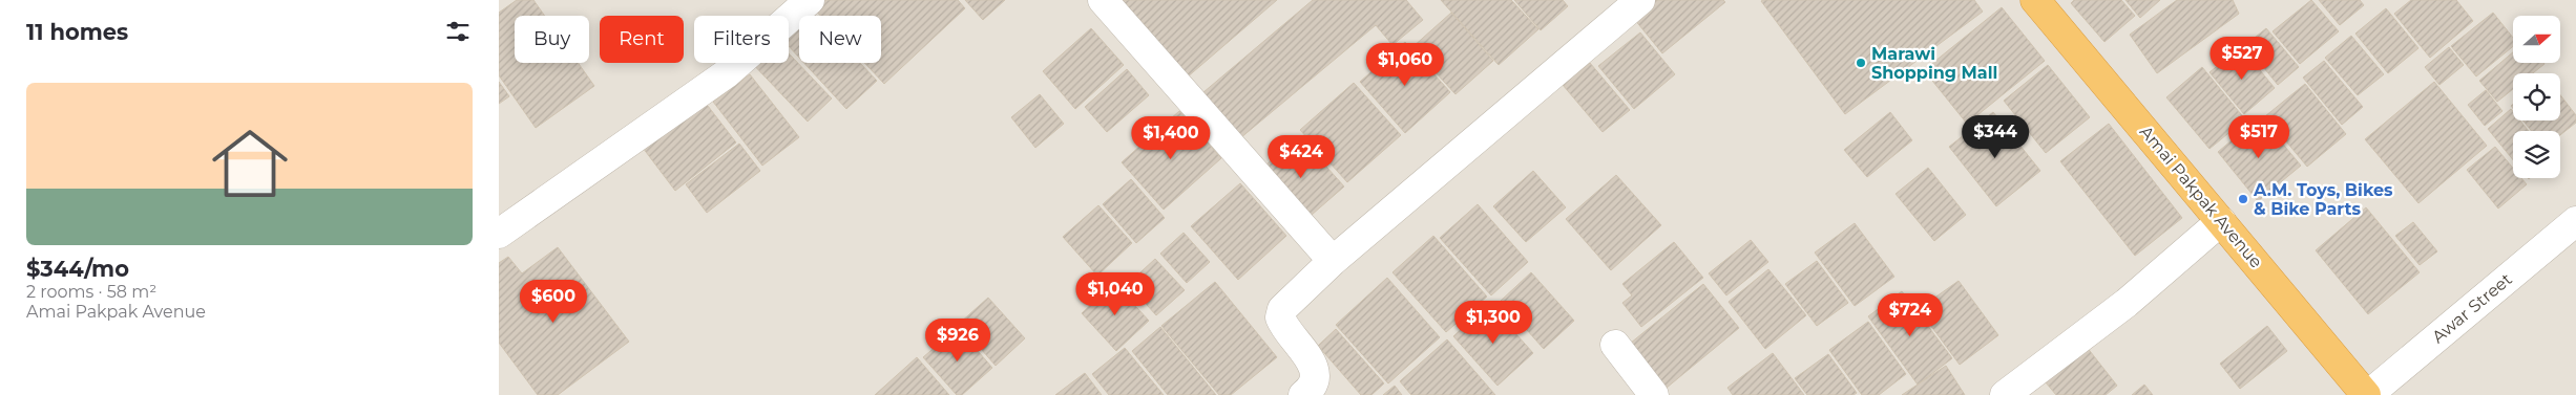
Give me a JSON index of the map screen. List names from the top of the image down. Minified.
{"streets":{"highway":["Amai Pakpak Avenue"],"street":["Awar Street"]},"crossings":[["Amai Pakpak Avenue","Awar Street"]],"places":["Marawi Shopping Mall","A.M. Toys, Bikes & Bike Parts"],"north":"right","page":{"heading":"11 homes","chip":["Buy","Rent","Filters","New"],"price":["$527","$1,060","$344","$517","$1,400","$424","$1,040","$600","$724","$1,300","$926"],"list":[{"name":"$344/mo","note":"2 rooms · 58 m² · Amai Pakpak Avenue"}]}}
